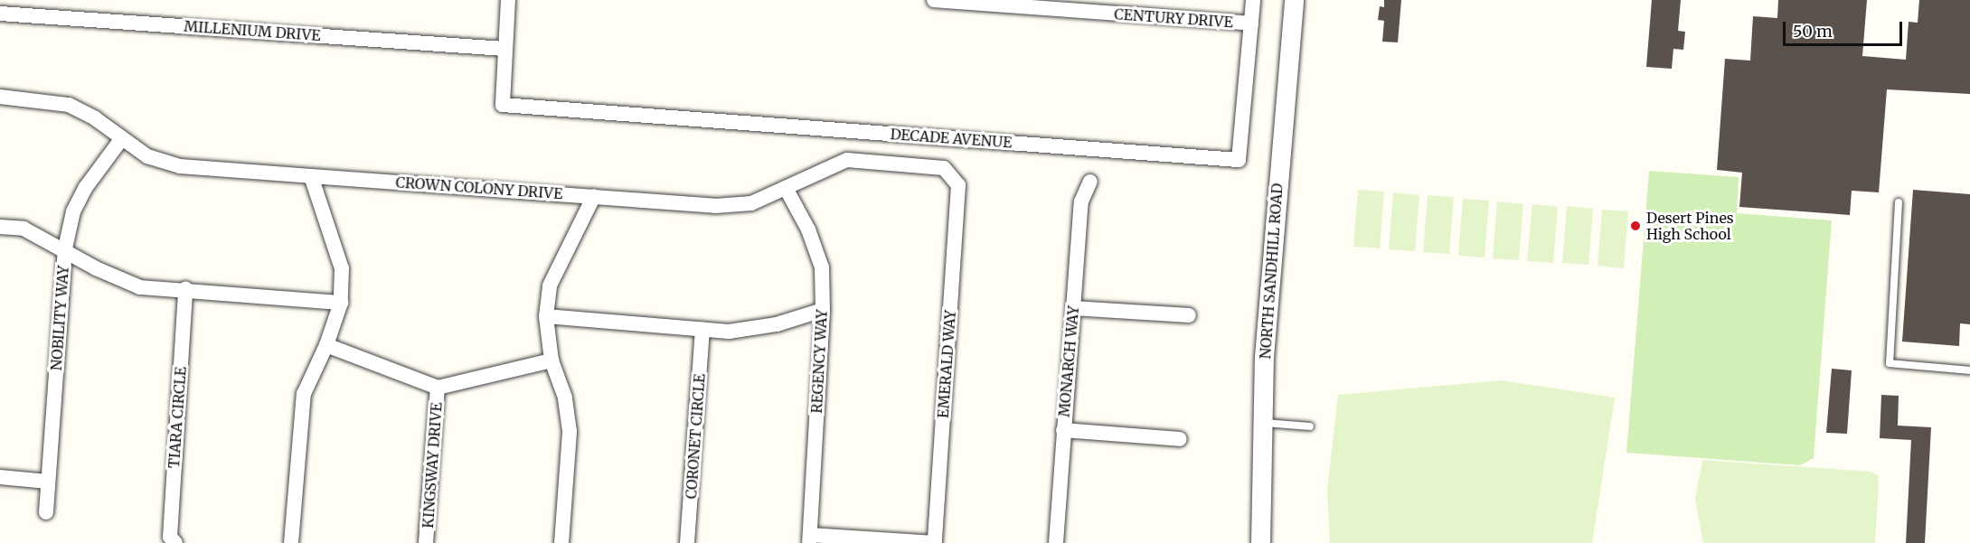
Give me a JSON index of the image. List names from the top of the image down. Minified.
{"streets":{"street":["CENTURY DRIVE","MILLENIUM DRIVE","DECADE AVENUE","CROWN COLONY DRIVE","NORTH SANDHILL ROAD","NOBILITY WAY","REGENCY WAY","MONARCH WAY","EMERALD WAY","TIARA CIRCLE","CORONET CIRCLE","KINGSWAY DRIVE"]},"crossings":[["CENTURY DRIVE","DECADE AVENUE"],["MILLENIUM DRIVE","DECADE AVENUE"],["CROWN COLONY DRIVE","NOBILITY WAY"],["CROWN COLONY DRIVE","REGENCY WAY"],["CROWN COLONY DRIVE","EMERALD WAY"]],"places":["Desert Pines High School"],"scale_bar":"50 m"}
